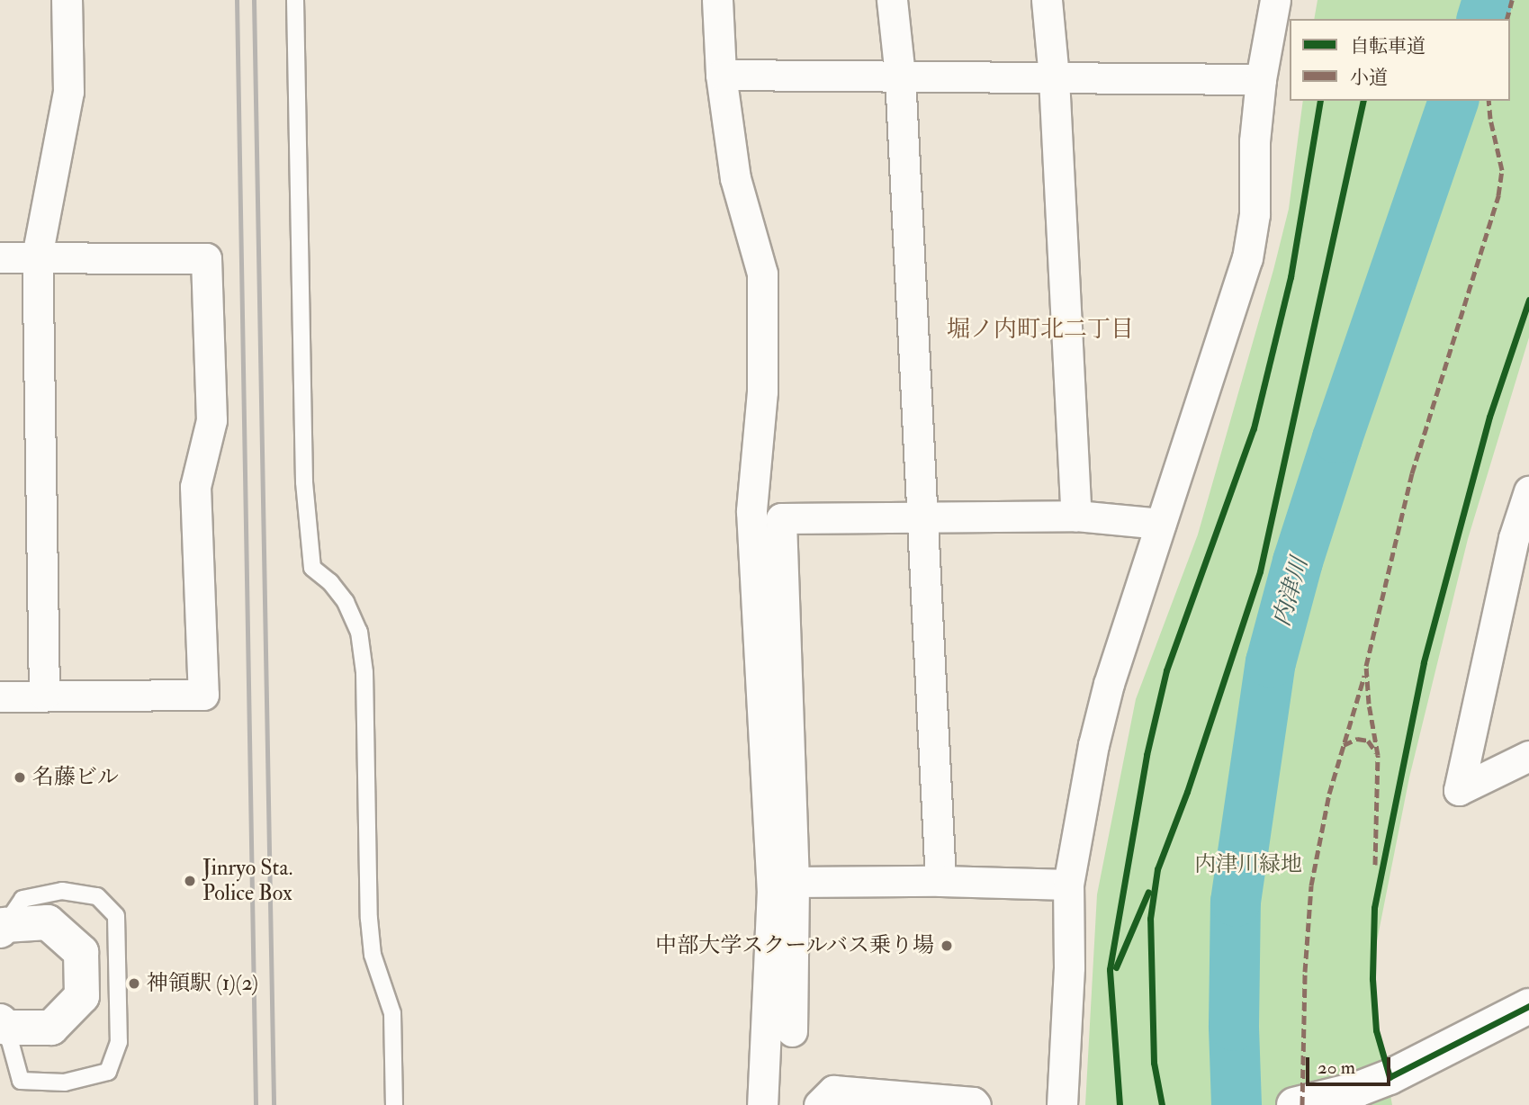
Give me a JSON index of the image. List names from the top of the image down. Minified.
{"districts":["堀ノ内町北二丁目"],"water":["内津川"],"parks":["内津川緑地"],"places":["名藤ビル","Jinryo Sta. Police Box","中部大学スクールバス乗り場","神領駅 (1)(2)"],"legend":["自転車道","小道"],"scale_bar":"20 m"}
